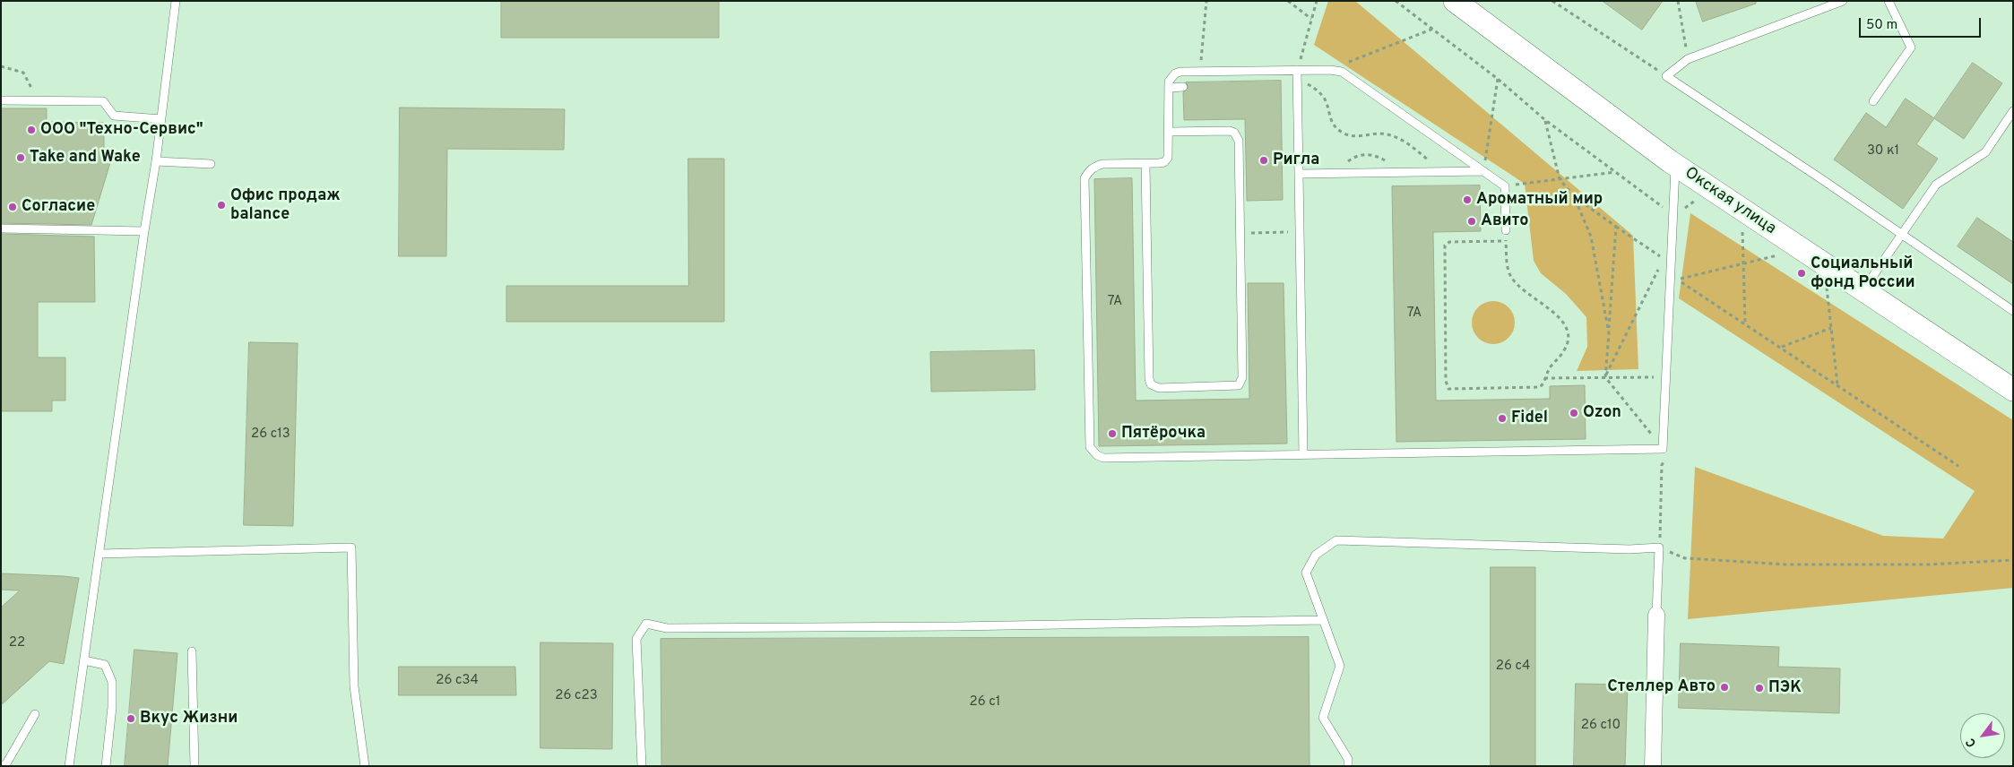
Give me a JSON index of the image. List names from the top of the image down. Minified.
{"streets":{"main road":["Окская улица"]},"places":["ООО \"Техно-Сервис\"","Take and Wake","Ригла","Ароматный мир","Офис продаж balance","Согласие","Авито","Социальный фонд России","Ozon","Fidel","Пятёрочка","Стеллер Авто","ПЭК","Вкус Жизни"],"house_numbers":["30 к1","7А","7А","26 с13","22","26 с4","26 с34","26 с23","26 с1","26 с10"],"scale_bar":"50 m","north":"bottom left"}
